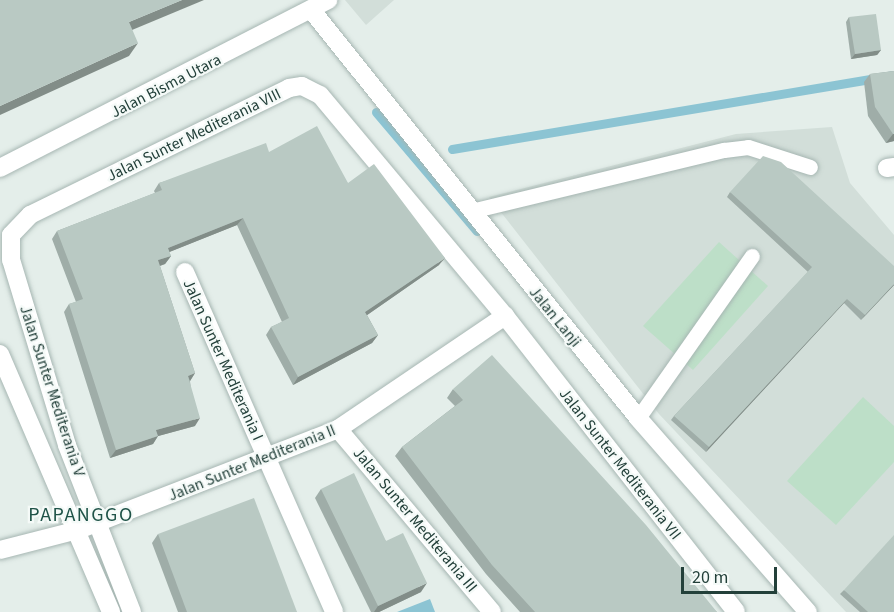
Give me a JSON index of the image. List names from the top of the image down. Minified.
{"streets":{"street":["Jalan Bisma Utara","Jalan Sunter Mediterania VIII","Jalan Lanji","Jalan Sunter Mediterania I","Jalan Sunter Mediterania V","Jalan Sunter Mediterania II","Jalan Sunter Mediterania VII","Jalan Sunter Mediterania III"]},"crossings":[["Jalan Bisma Utara","Jalan Lanji"],["Jalan Sunter Mediterania VIII","Jalan Sunter Mediterania V"],["Jalan Sunter Mediterania VIII","Jalan Sunter Mediterania II"],["Jalan Sunter Mediterania VIII","Jalan Sunter Mediterania VII"],["Jalan Sunter Mediterania I","Jalan Sunter Mediterania II"],["Jalan Sunter Mediterania V","Jalan Sunter Mediterania II"],["Jalan Sunter Mediterania II","Jalan Sunter Mediterania VII"],["Jalan Sunter Mediterania II","Jalan Sunter Mediterania III"]],"districts":["PAPANGGO"],"scale_bar":"20 m"}
